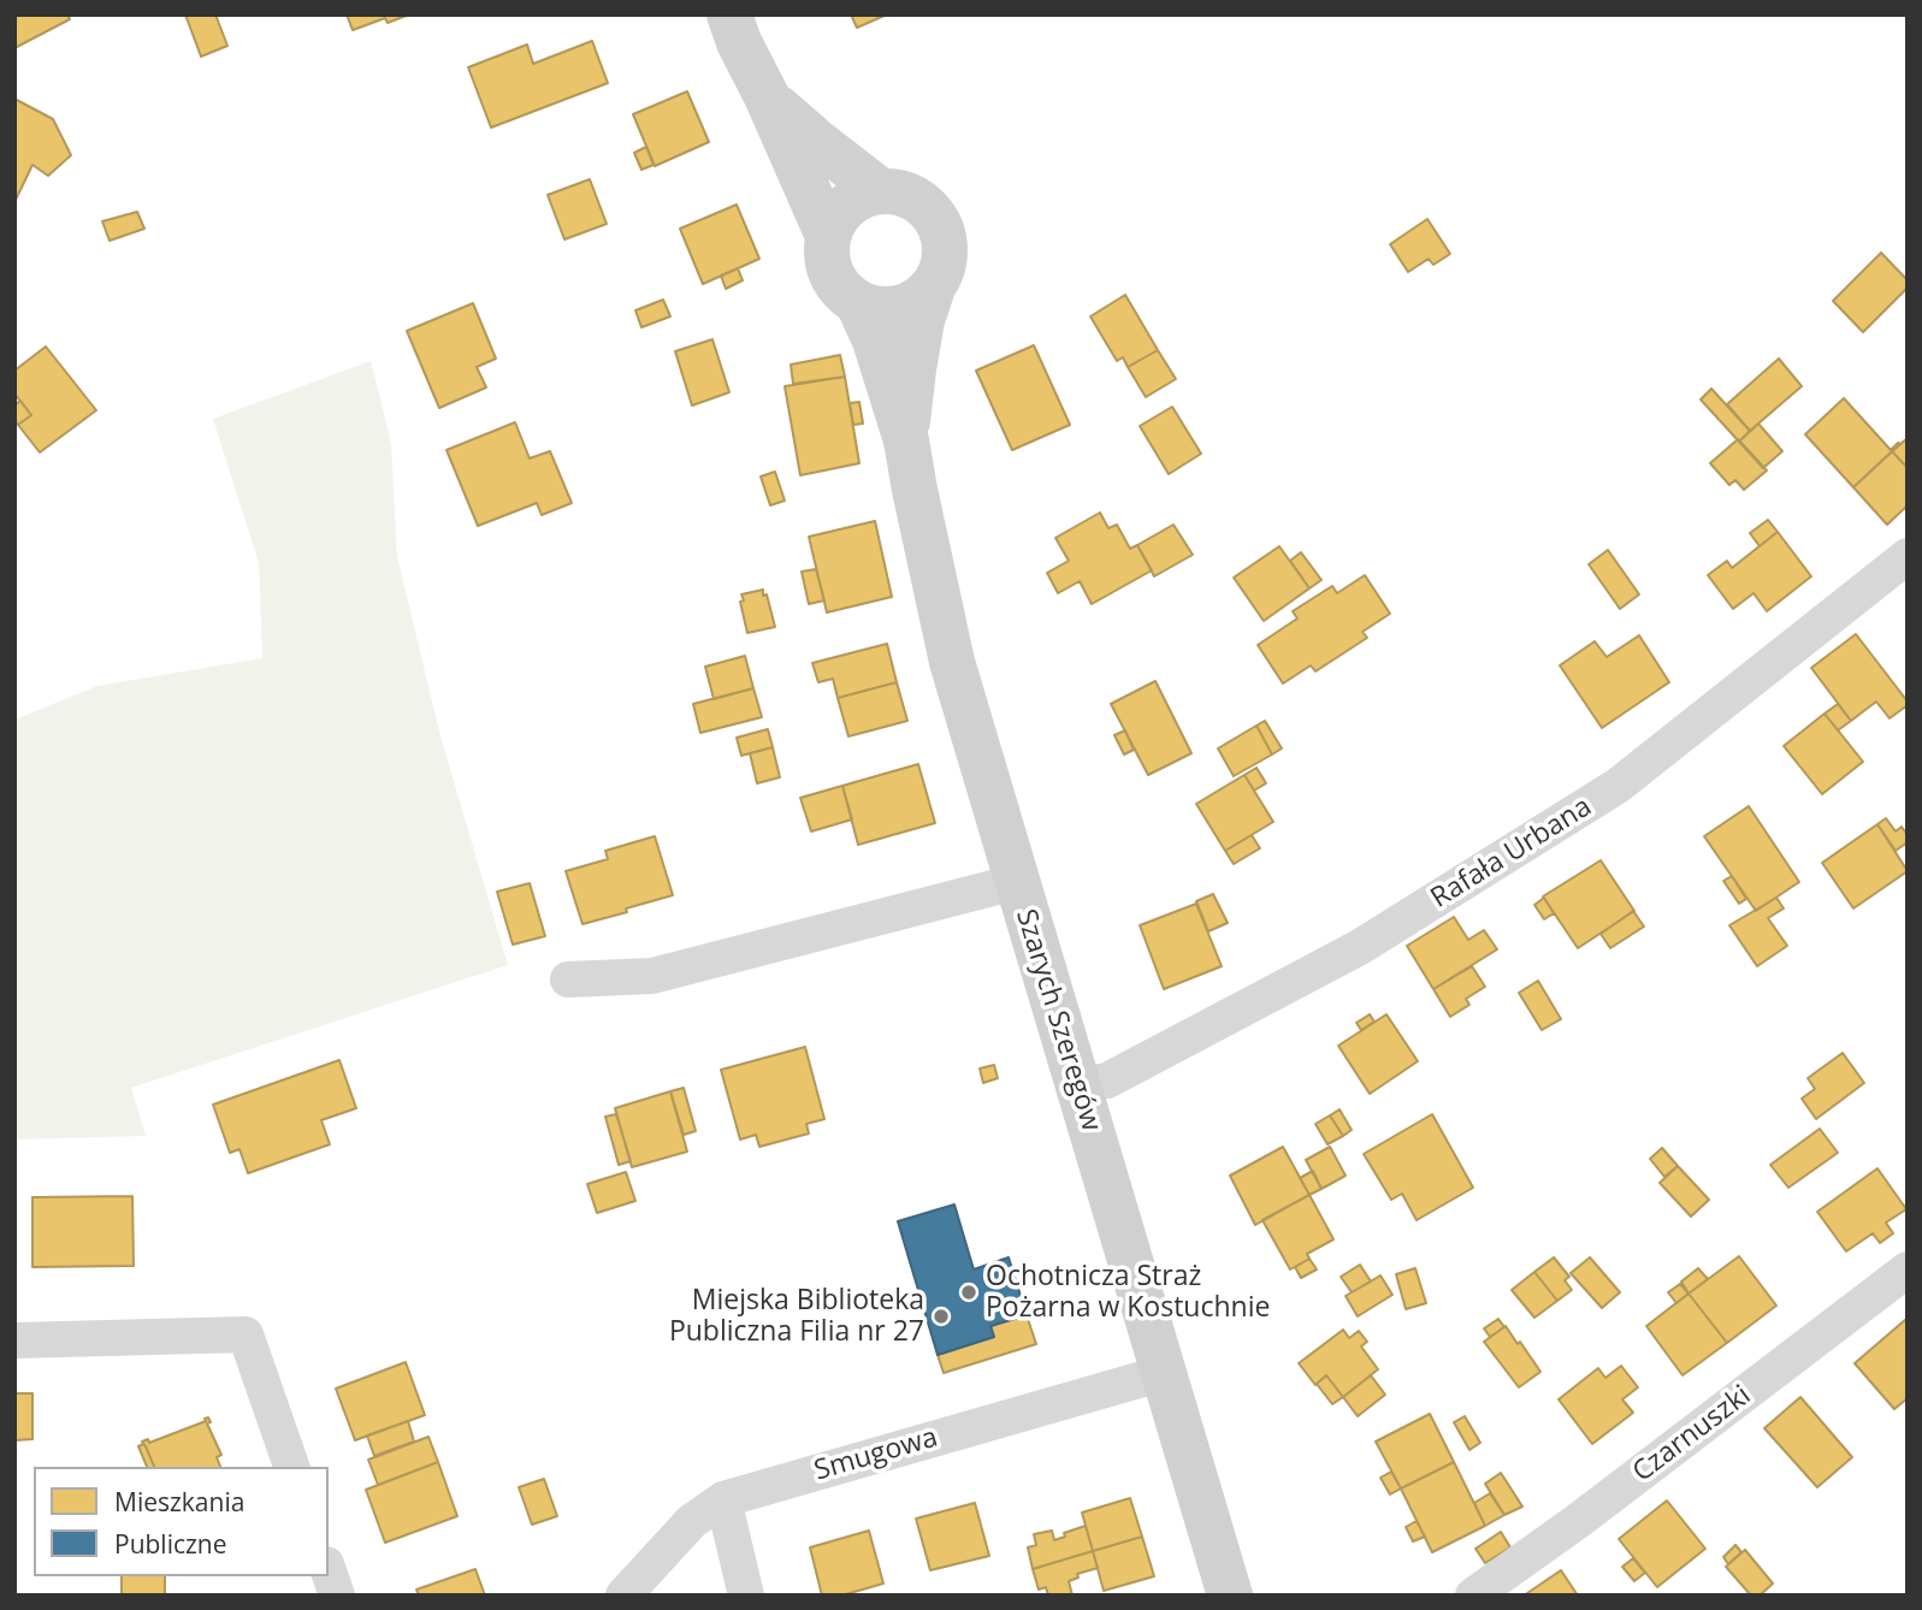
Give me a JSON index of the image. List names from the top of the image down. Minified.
{"streets":{"street":["Rafała Urbana","Szarych Szeregów","Czarnuszki","Smugowa"]},"crossings":[["Rafała Urbana","Szarych Szeregów"],["Szarych Szeregów","Smugowa"]],"places":["Ochotnicza Straż Pożarna w Kostuchnie","Miejska Biblioteka Publiczna Filia nr 27"],"legend":["Mieszkania","Publiczne"]}
